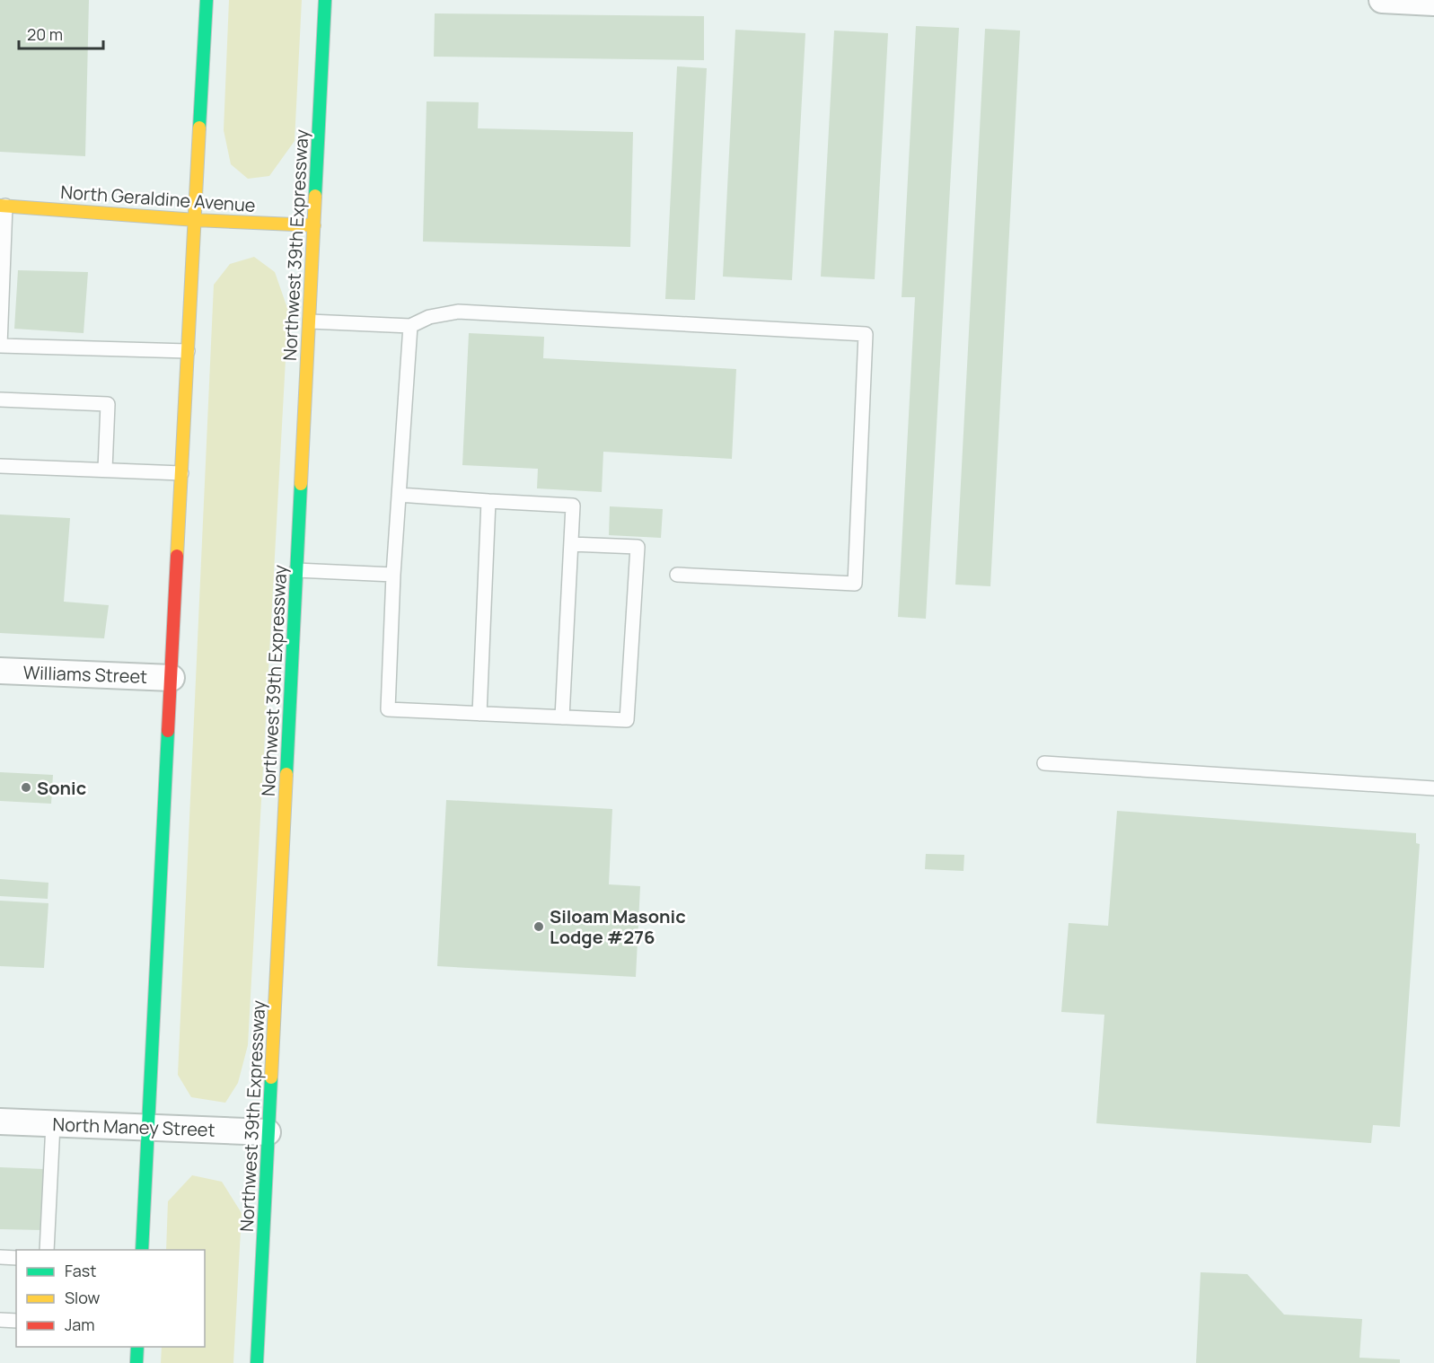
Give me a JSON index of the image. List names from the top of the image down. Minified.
{"streets":{"main road":["North Geraldine Avenue","Northwest 39th Expressway"],"street":["Williams Street","North Maney Street"]},"crossings":[["North Geraldine Avenue","Northwest 39th Expressway"],["Northwest 39th Expressway","North Maney Street"]],"places":["Sonic","Siloam Masonic Lodge #276"],"legend":["Fast","Slow","Jam"],"scale_bar":"20 m"}
